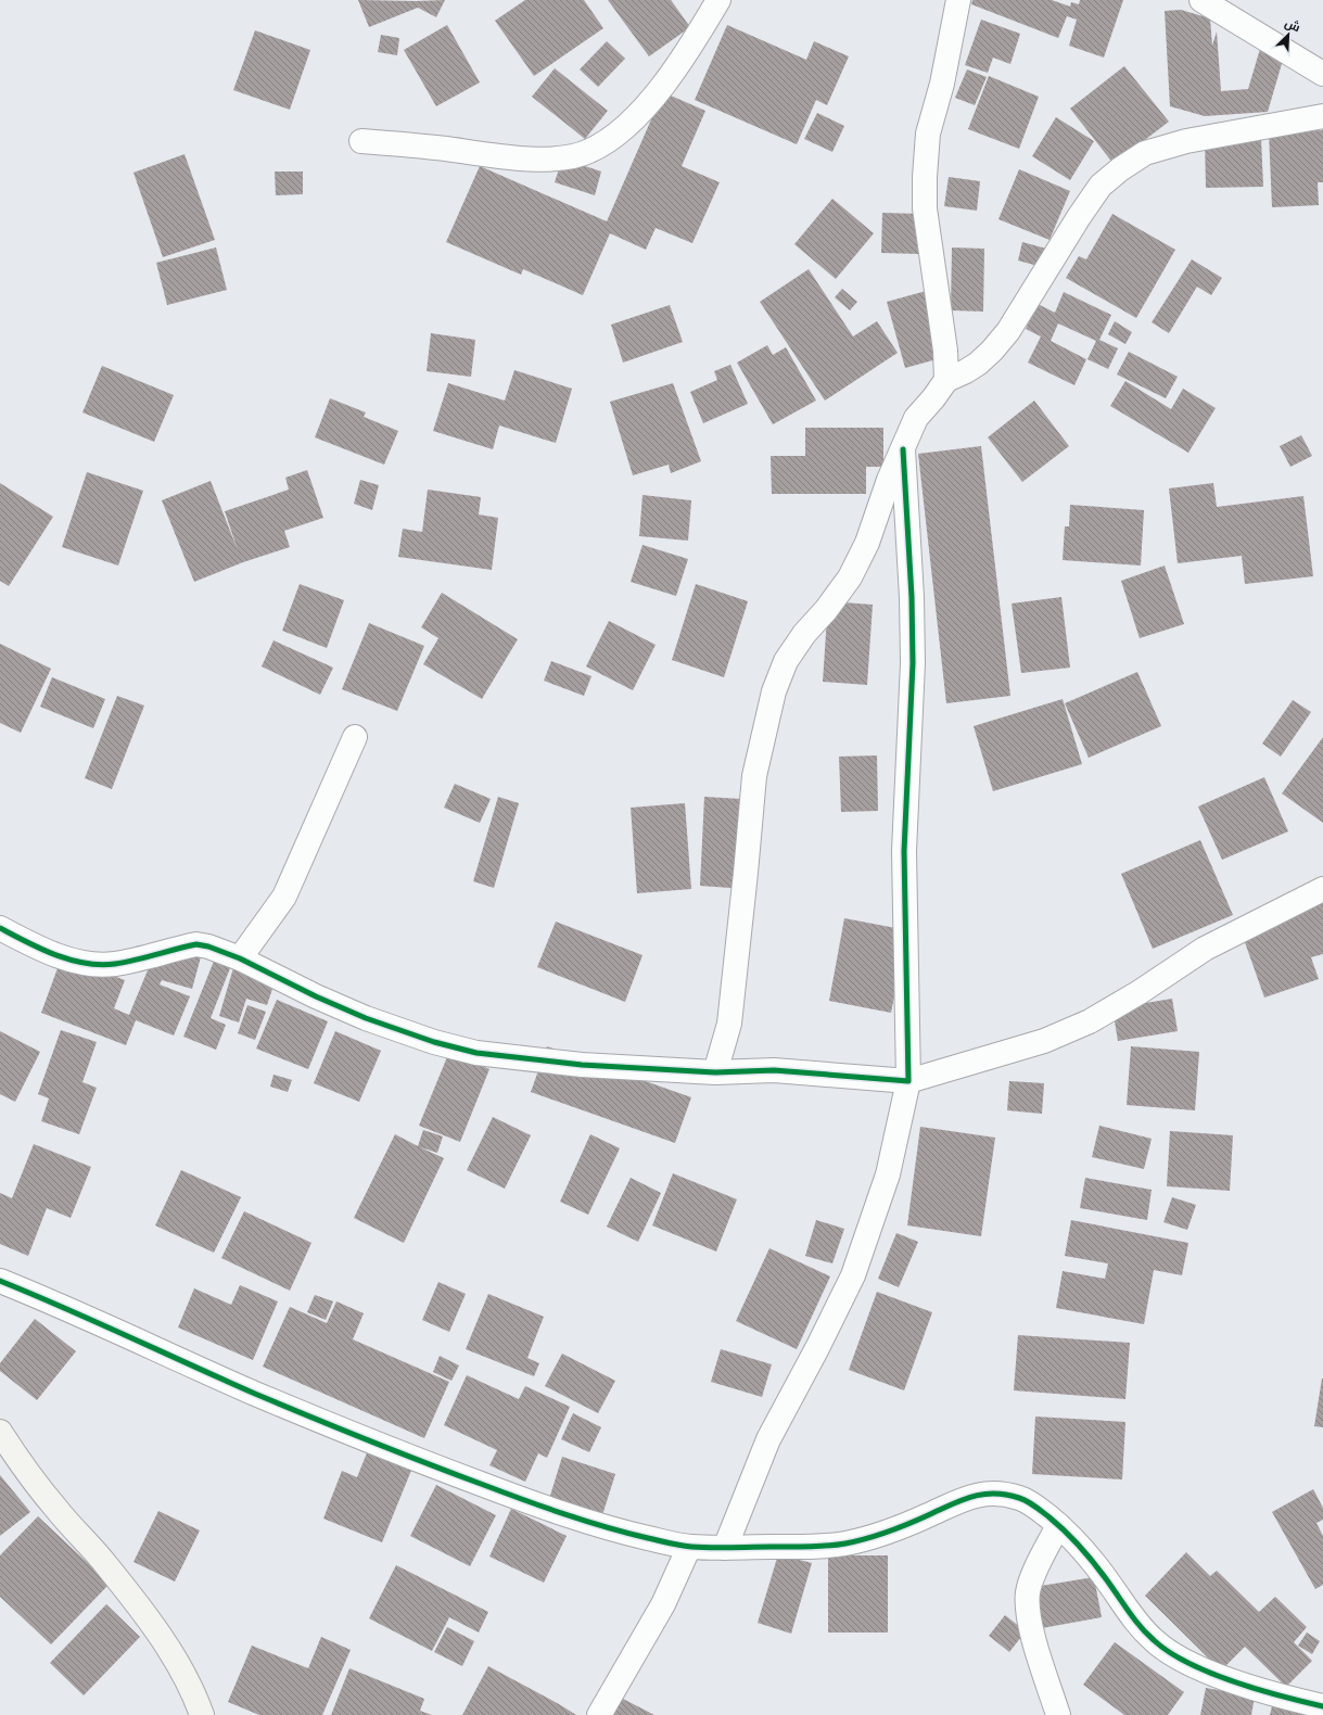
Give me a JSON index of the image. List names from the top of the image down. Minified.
{"north":"top right"}
